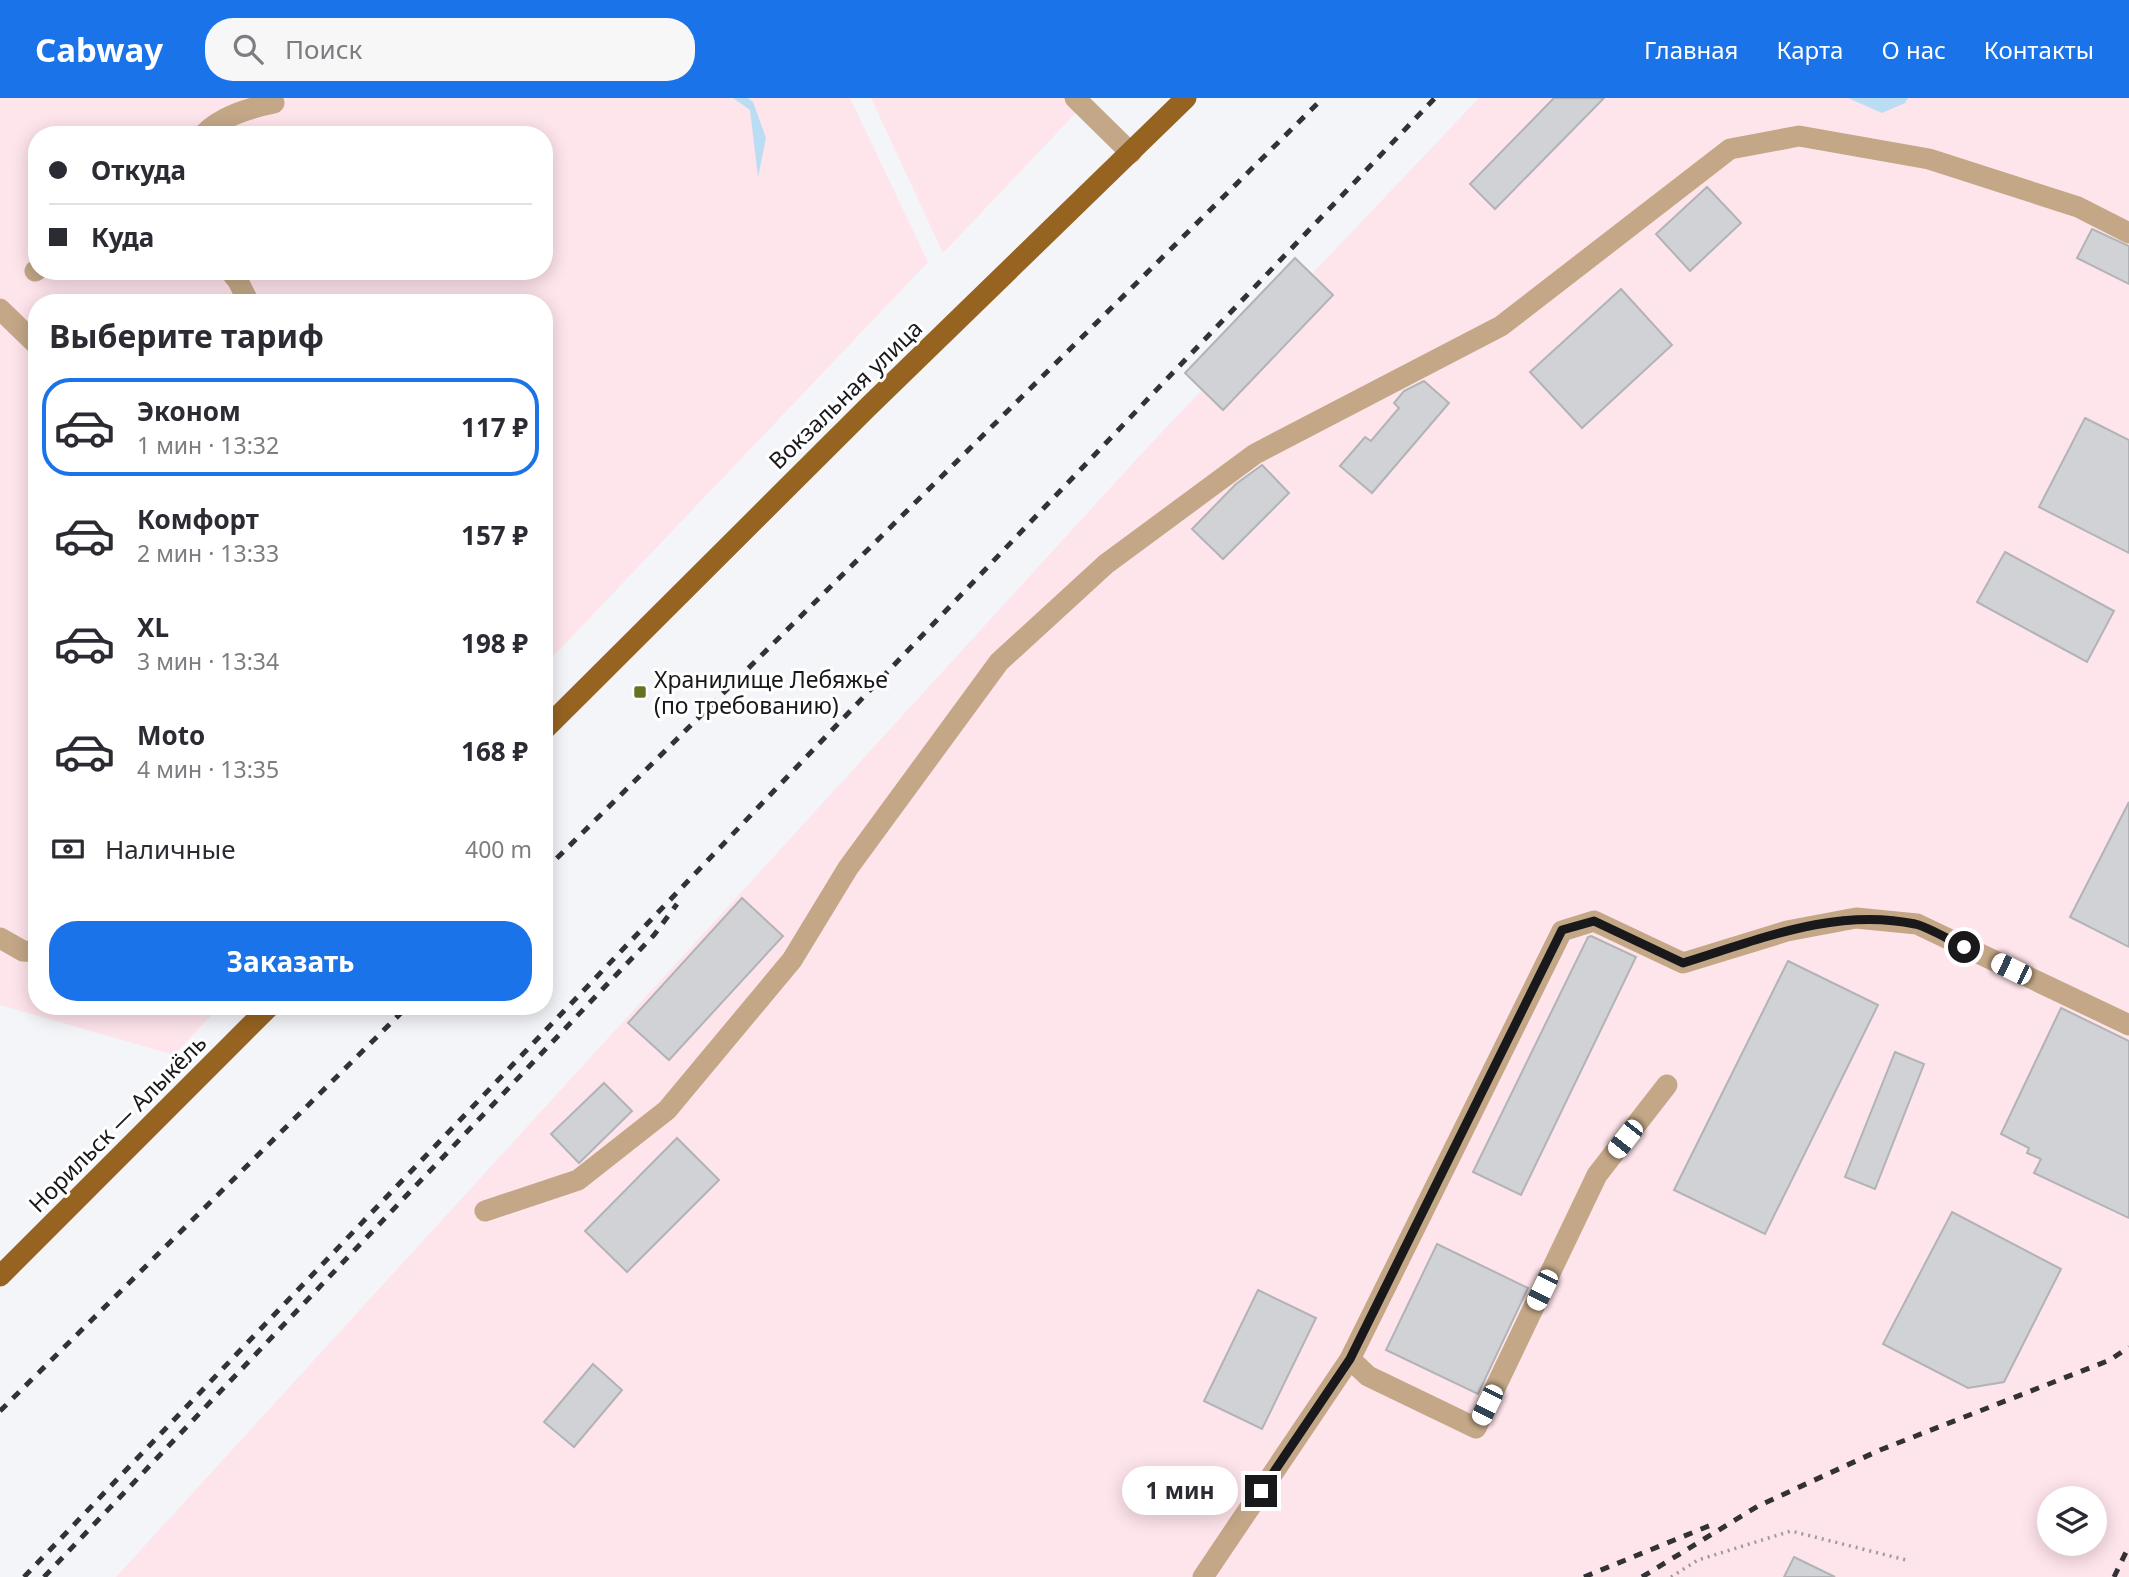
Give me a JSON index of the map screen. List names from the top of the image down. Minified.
{"streets":{"main road":["Вокзальная улица","Норильск — Алыкёль"]},"places":{"transit":["Хранилище Лебяжье (по требованию)"]},"page":{"header":"Cabway","search":"Поиск","nav":["Главная","Карта","О нас","Контакты"],"banner":["Откуда","Куда"],"heading":"Выберите тариф","list":[{"name":"Эконом","note":"1 мин · 13:32","value":"117 ₽"},{"name":"Комфорт","note":"2 мин · 13:33","value":"157 ₽"},{"name":"XL","note":"3 мин · 13:34","value":"198 ₽"},{"name":"Moto","note":"4 мин · 13:35","value":"168 ₽"}],"pay":["Наличные","400 m"],"buttons":"Заказать","bubble":"1 мин"}}
